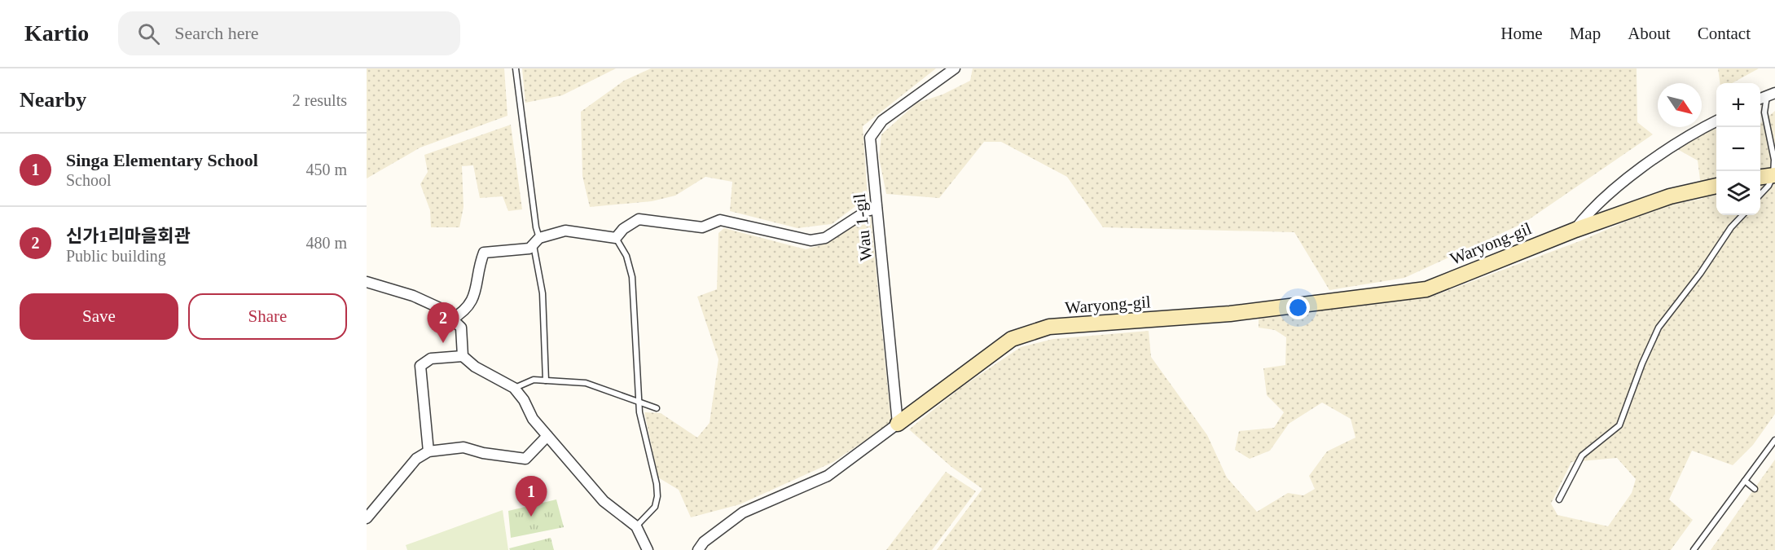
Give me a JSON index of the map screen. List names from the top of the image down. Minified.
{"streets":{"street":["Wau 1-gil","Waryong-gil"]},"crossings":[["Wau 1-gil","Waryong-gil"]],"north":"bottom right","page":{"header":"Kartio","search":"Search here","nav":["Home","Map","About","Contact"],"heading":["Nearby","2 results"],"map_buttons":["+","−"],"list":[{"mark":"1","name":"Singa Elementary School","note":"School","value":"450 m"},{"mark":"2","name":"신가1리마을회관","note":"Public building","value":"480 m"}],"buttons":["Save","Share"],"pins":["2","1"]}}
